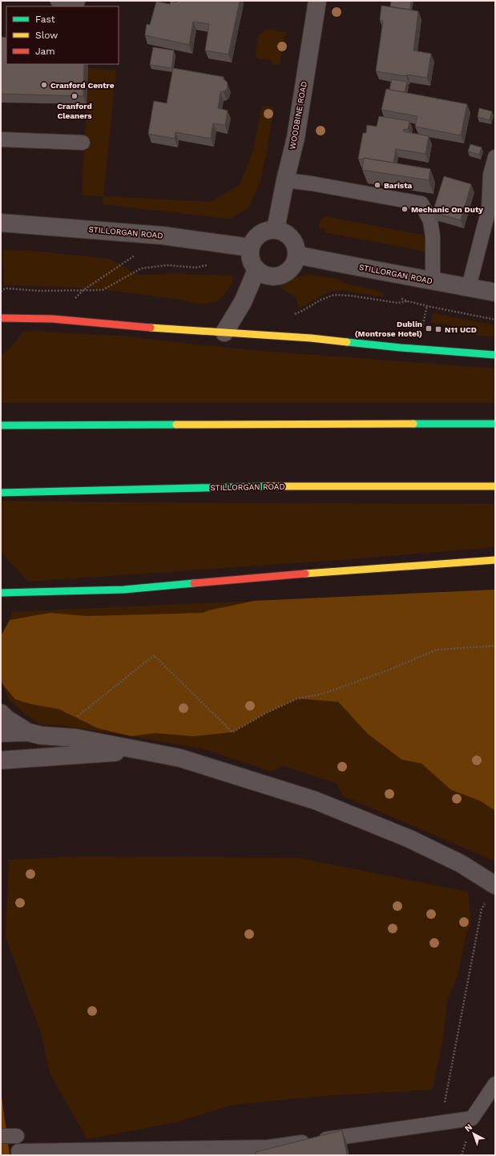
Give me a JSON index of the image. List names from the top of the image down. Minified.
{"streets":{"main road":["STILLORGAN ROAD"],"street":["WOODBINE ROAD"]},"crossings":[["WOODBINE ROAD","STILLORGAN ROAD"]],"places":{"other":["Cranford Centre","Cranford Cleaners","Barista","Mechanic On Duty"],"transit":["Dublin (Montrose Hotel)","N11 UCD"]},"legend":["Fast","Slow","Jam"],"north":"top left"}
